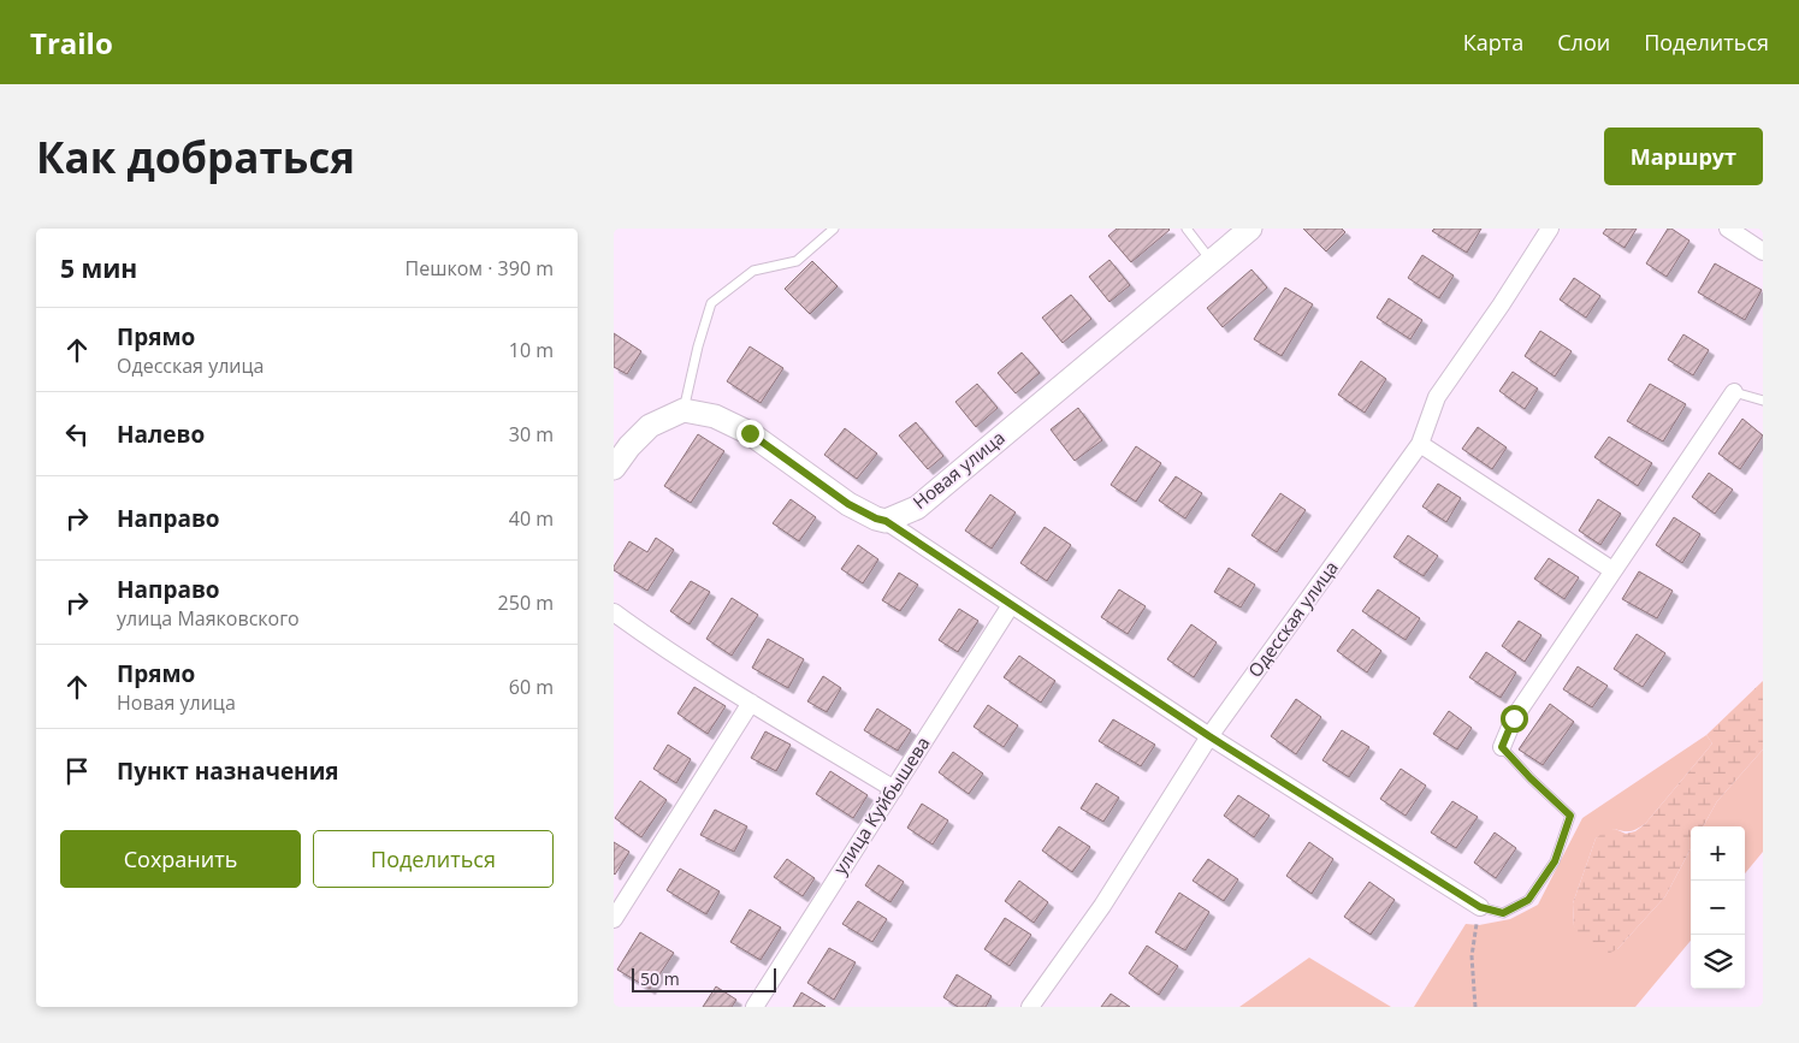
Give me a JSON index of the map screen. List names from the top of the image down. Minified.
{"streets":{"main road":["Новая улица"],"street":["Одесская улица","улица Куйбышева"]},"scale_bar":"50 m","page":{"header":"Trailo","nav":["Карта","Слои","Поделиться"],"buttons":["Маршрут",["Сохранить","Поделиться"]],"title":"Как добраться","heading":["5 мин","Пешком · 390 m"],"list":[["Прямо","Одесская улица","10 m"],["Налево","30 m"],["Направо","40 m"],["Направо","улица Маяковского","250 m"],["Прямо","Новая улица","60 m"],"Пункт назначения"],"map_buttons":["+","−"],"scale":"50 m"}}
